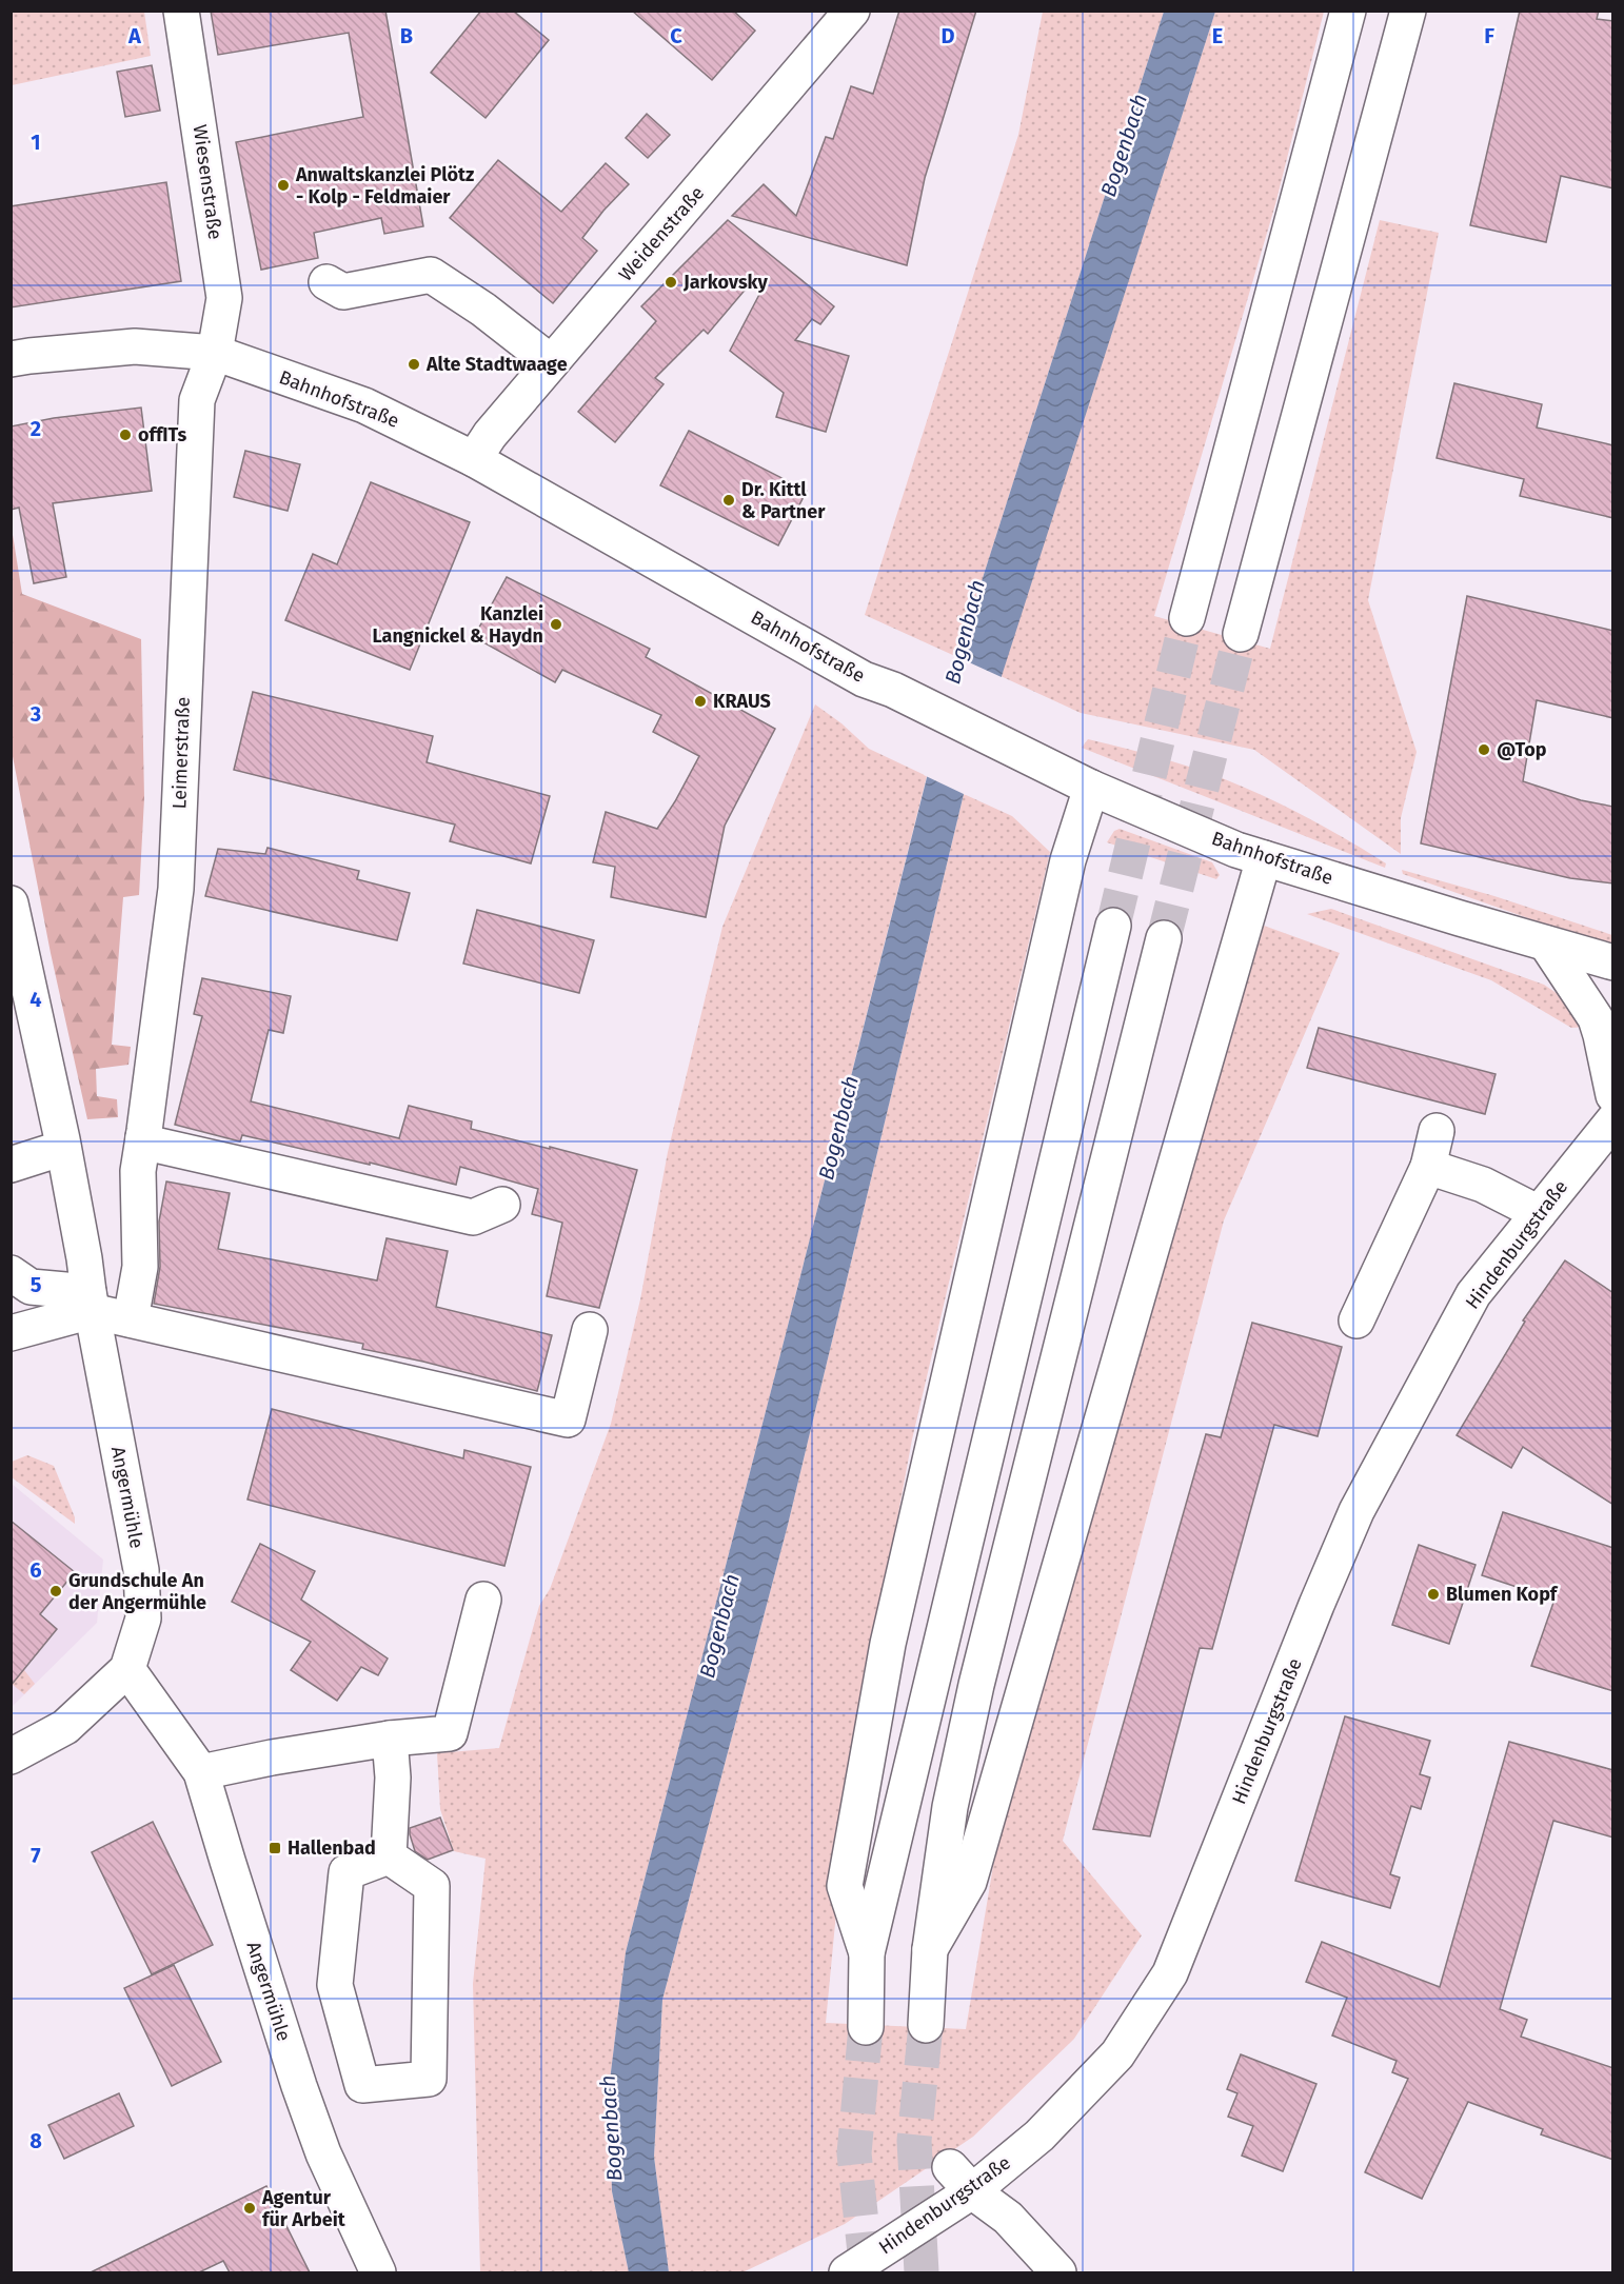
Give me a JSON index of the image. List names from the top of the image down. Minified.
{"streets":{"main road":["Wiesenstraße","Weidenstraße","Bahnhofstraße","Leimerstraße","Hindenburgstraße","Angermühle"]},"crossings":[["Wiesenstraße","Bahnhofstraße"],["Wiesenstraße","Leimerstraße"],["Weidenstraße","Bahnhofstraße"],["Bahnhofstraße","Leimerstraße"]],"water":["Bogenbach"],"places":{"other":["Anwaltskanzlei Plötz - Kolp - Feldmaier","Jarkovsky","Alte Stadtwaage","offITs","Dr. Kittl & Partner","Kanzlei Langnickel & Haydn","KRAUS","@Top","Grundschule An der Angermühle","Blumen Kopf","Agentur für Arbeit"],"transit":["Hallenbad"]},"grid":{"columns":["A","B","C","D","E","F"],"rows":["1","2","3","4","5","6","7","8"]}}
